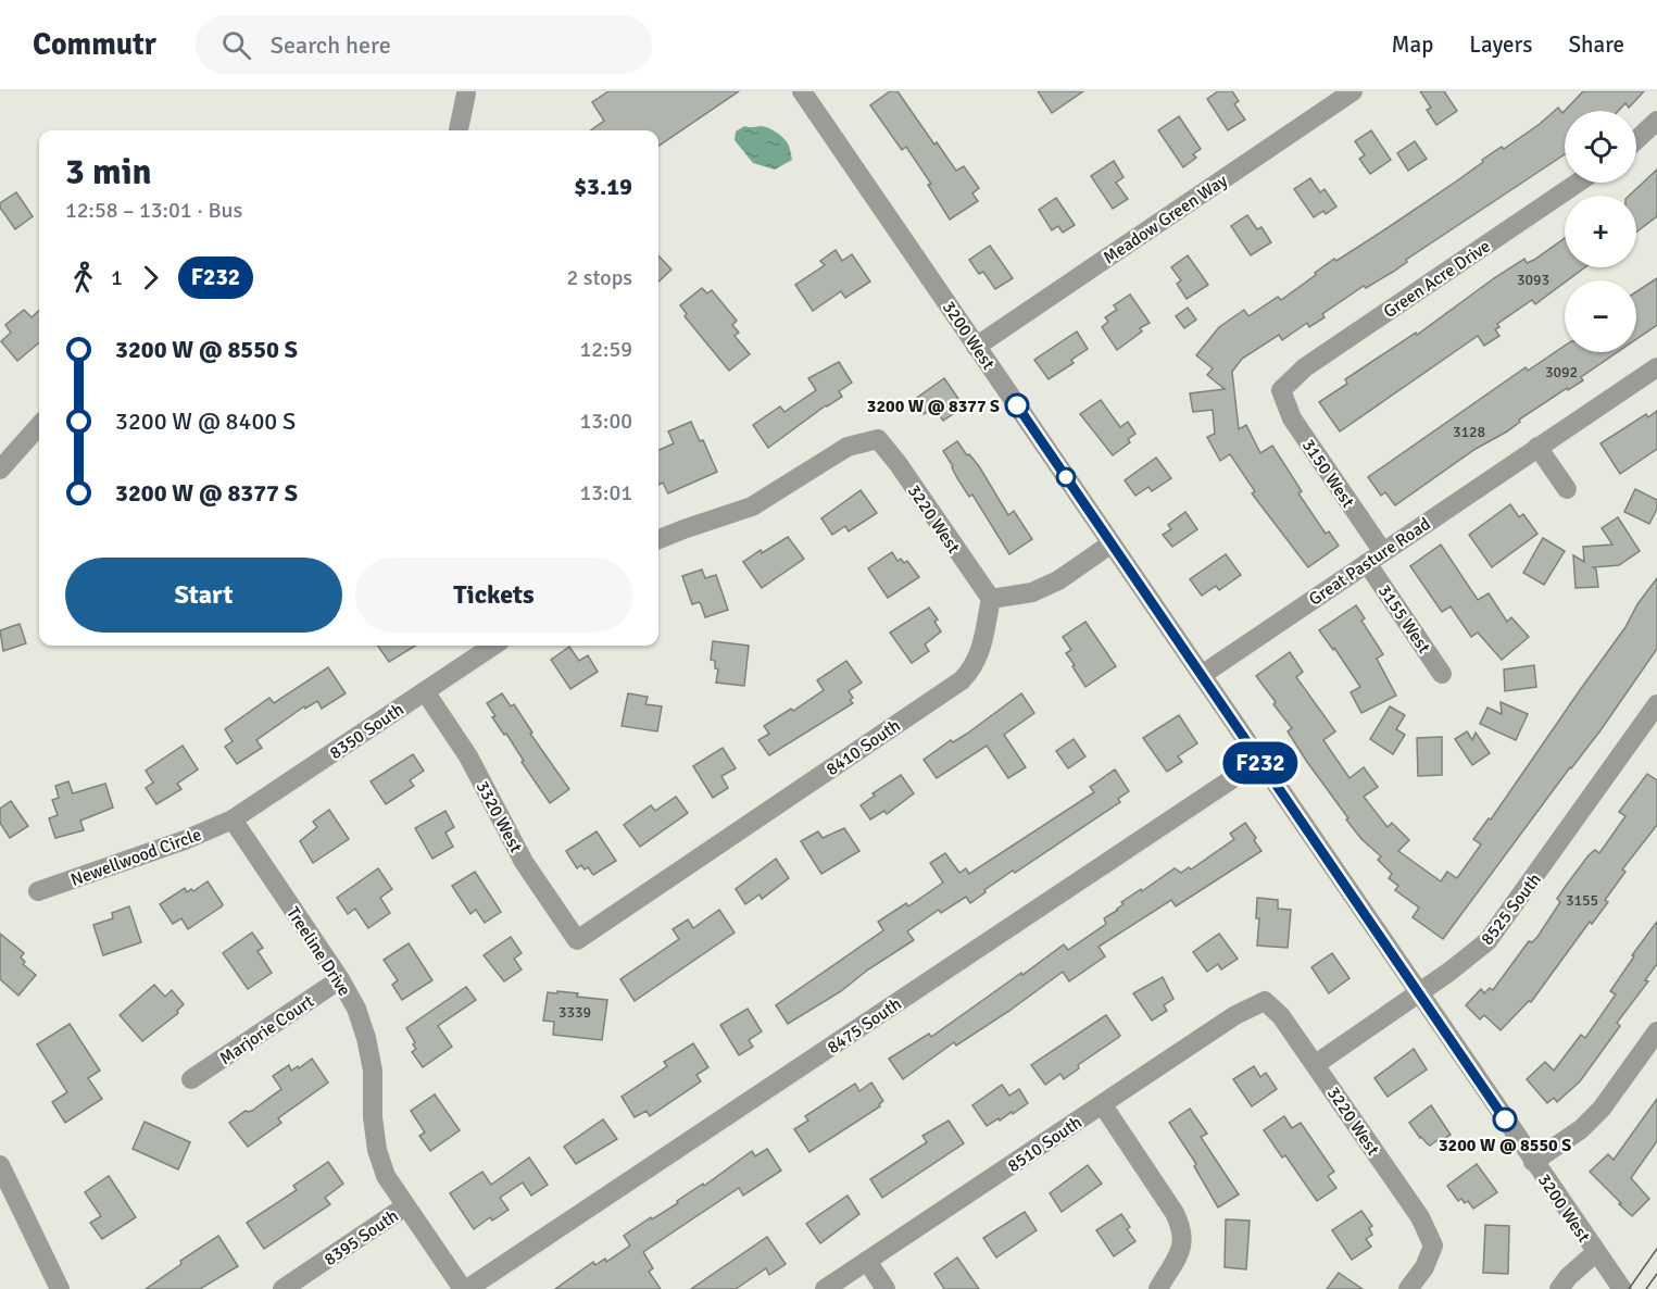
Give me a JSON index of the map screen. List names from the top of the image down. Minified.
{"streets":{"street":["Meadow Green Way","Green Acre Drive","3200 West","3150 West","3220 West","Great Pasture Road","3155 West","8350 South","8410 South","3320 West","Newellwood Circle","8525 South","Treeline Drive","8475 South","Marjorie Court","8510 South","8395 South"]},"crossings":[["Meadow Green Way","3200 West"],["Green Acre Drive","3150 West"],["3200 West","Great Pasture Road"],["3200 West","8525 South"],["3200 West","8475 South"],["3150 West","Great Pasture Road"],["3150 West","3155 West"],["3220 West","8410 South"],["3220 West","8525 South"],["3220 West","8510 South"],["Great Pasture Road","3155 West"],["8350 South","3320 West"],["8350 South","Newellwood Circle"],["8350 South","Treeline Drive"],["8410 South","3320 West"],["Newellwood Circle","Treeline Drive"],["Treeline Drive","8475 South"],["Treeline Drive","Marjorie Court"],["Treeline Drive","8395 South"]],"places":["3200 W @ 8377 S","3200 W @ 8550 S"],"lines":["bus line F232"],"house_numbers":["3093","3092","3128","3155","3339"],"page":{"header":"Commutr","search":"Search here","nav":["Map","Layers","Share"],"on_map":"F232","map_buttons":["+","−"],"heading":["3 min","12:58 – 13:01 · Bus","$3.19"],"legs":["1","F232","2 stops"],"list":[{"name":"3200 W @ 8550 S","value":"12:59"},{"name":"3200 W @ 8400 S","value":"13:00"},{"name":"3200 W @ 8377 S","value":"13:01"}],"buttons":["Start","Tickets"]}}
